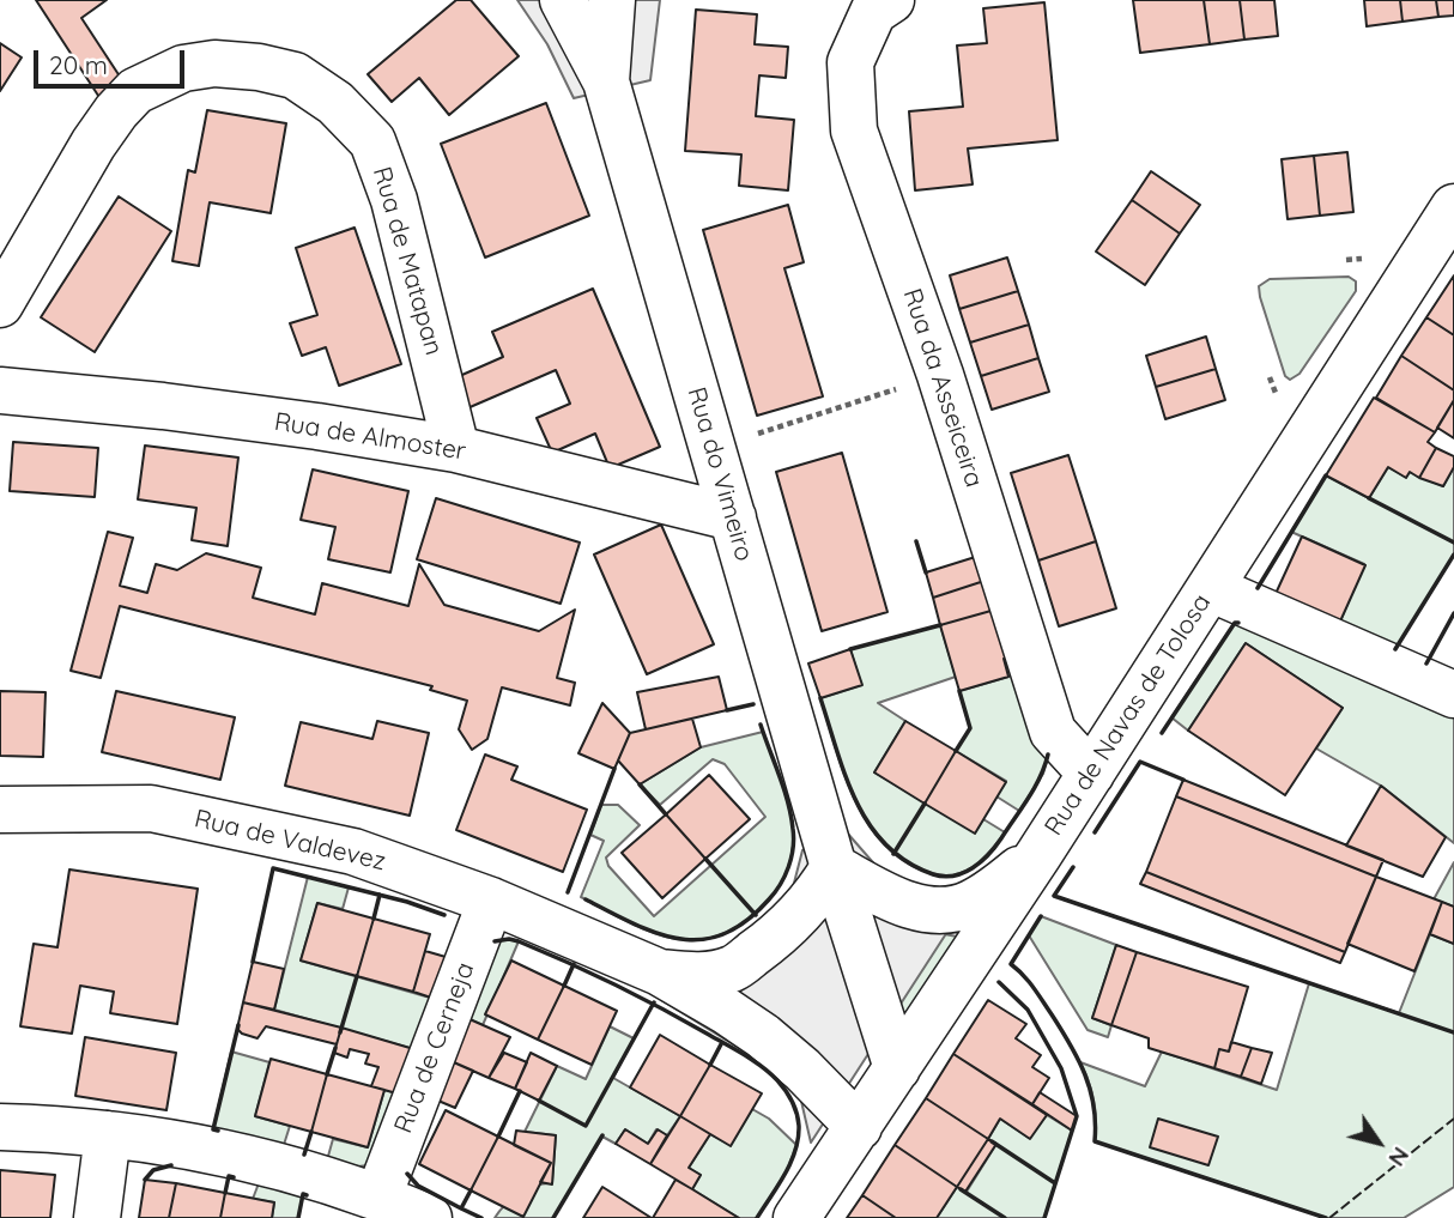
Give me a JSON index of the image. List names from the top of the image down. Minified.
{"streets":{"street":["Rua de Matapan","Rua da Asseiceira","Rua de Almoster","Rua do Vimeiro","Rua de Navas de Tolosa","Rua de Valdevez","Rua de Cerneja"]},"crossings":[["Rua de Matapan","Rua de Almoster"],["Rua da Asseiceira","Rua de Navas de Tolosa"],["Rua de Almoster","Rua do Vimeiro"],["Rua do Vimeiro","Rua de Navas de Tolosa"],["Rua de Valdevez","Rua de Cerneja"]],"scale_bar":"20 m","north":"bottom right"}
